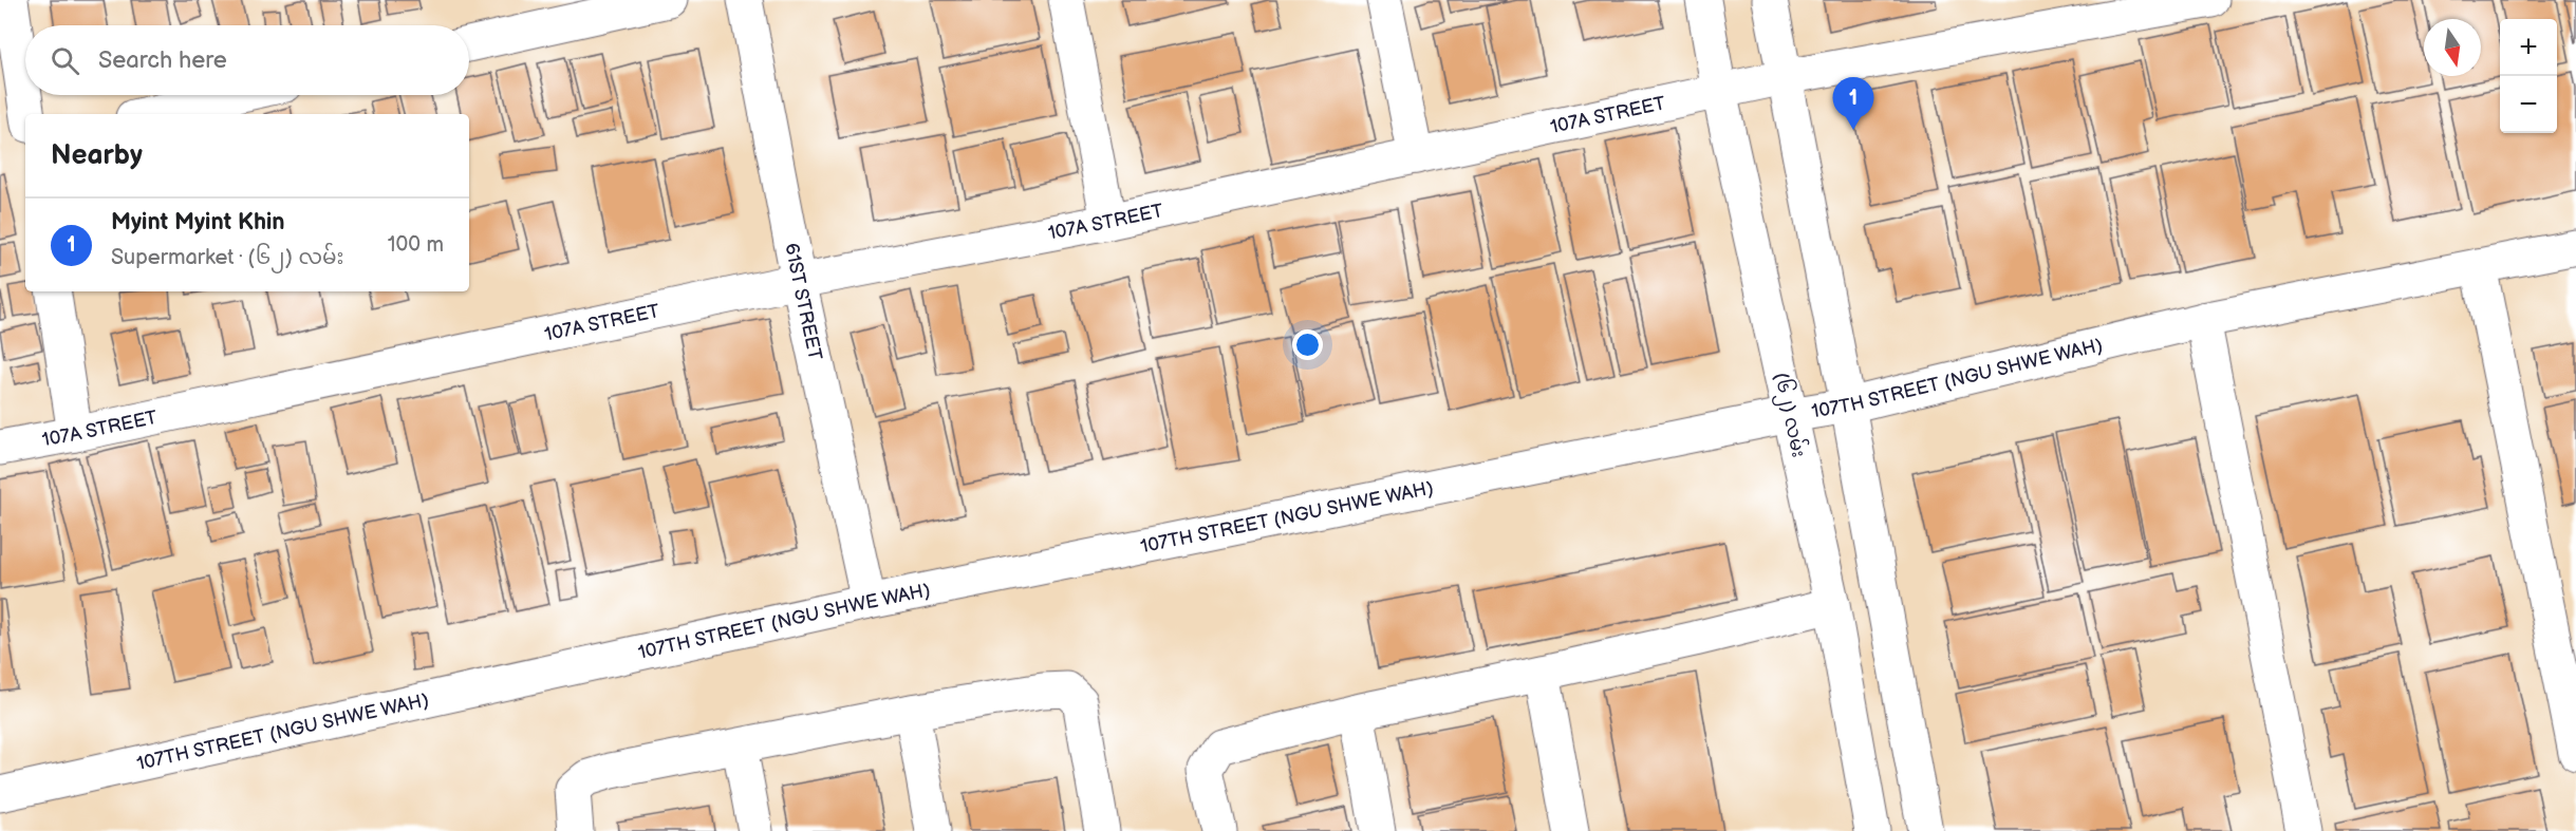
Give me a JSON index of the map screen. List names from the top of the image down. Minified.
{"streets":{"street":["107A STREET","61ST STREET","107TH STREET (NGU SHWE WAH)","(၆၂) လမ်း"]},"crossings":[["107A STREET","61ST STREET"],["107A STREET","(၆၂) လမ်း"],["61ST STREET","107TH STREET (NGU SHWE WAH)"],["107TH STREET (NGU SHWE WAH)","(၆၂) လမ်း"]],"north":"bottom","page":{"map_buttons":["+","−"],"search":"Search here","pins":"1","heading":"Nearby","list":[{"mark":"1","name":"Myint Myint Khin","note":"Supermarket · (၆၂) လမ်း","value":"100 m"}]}}
